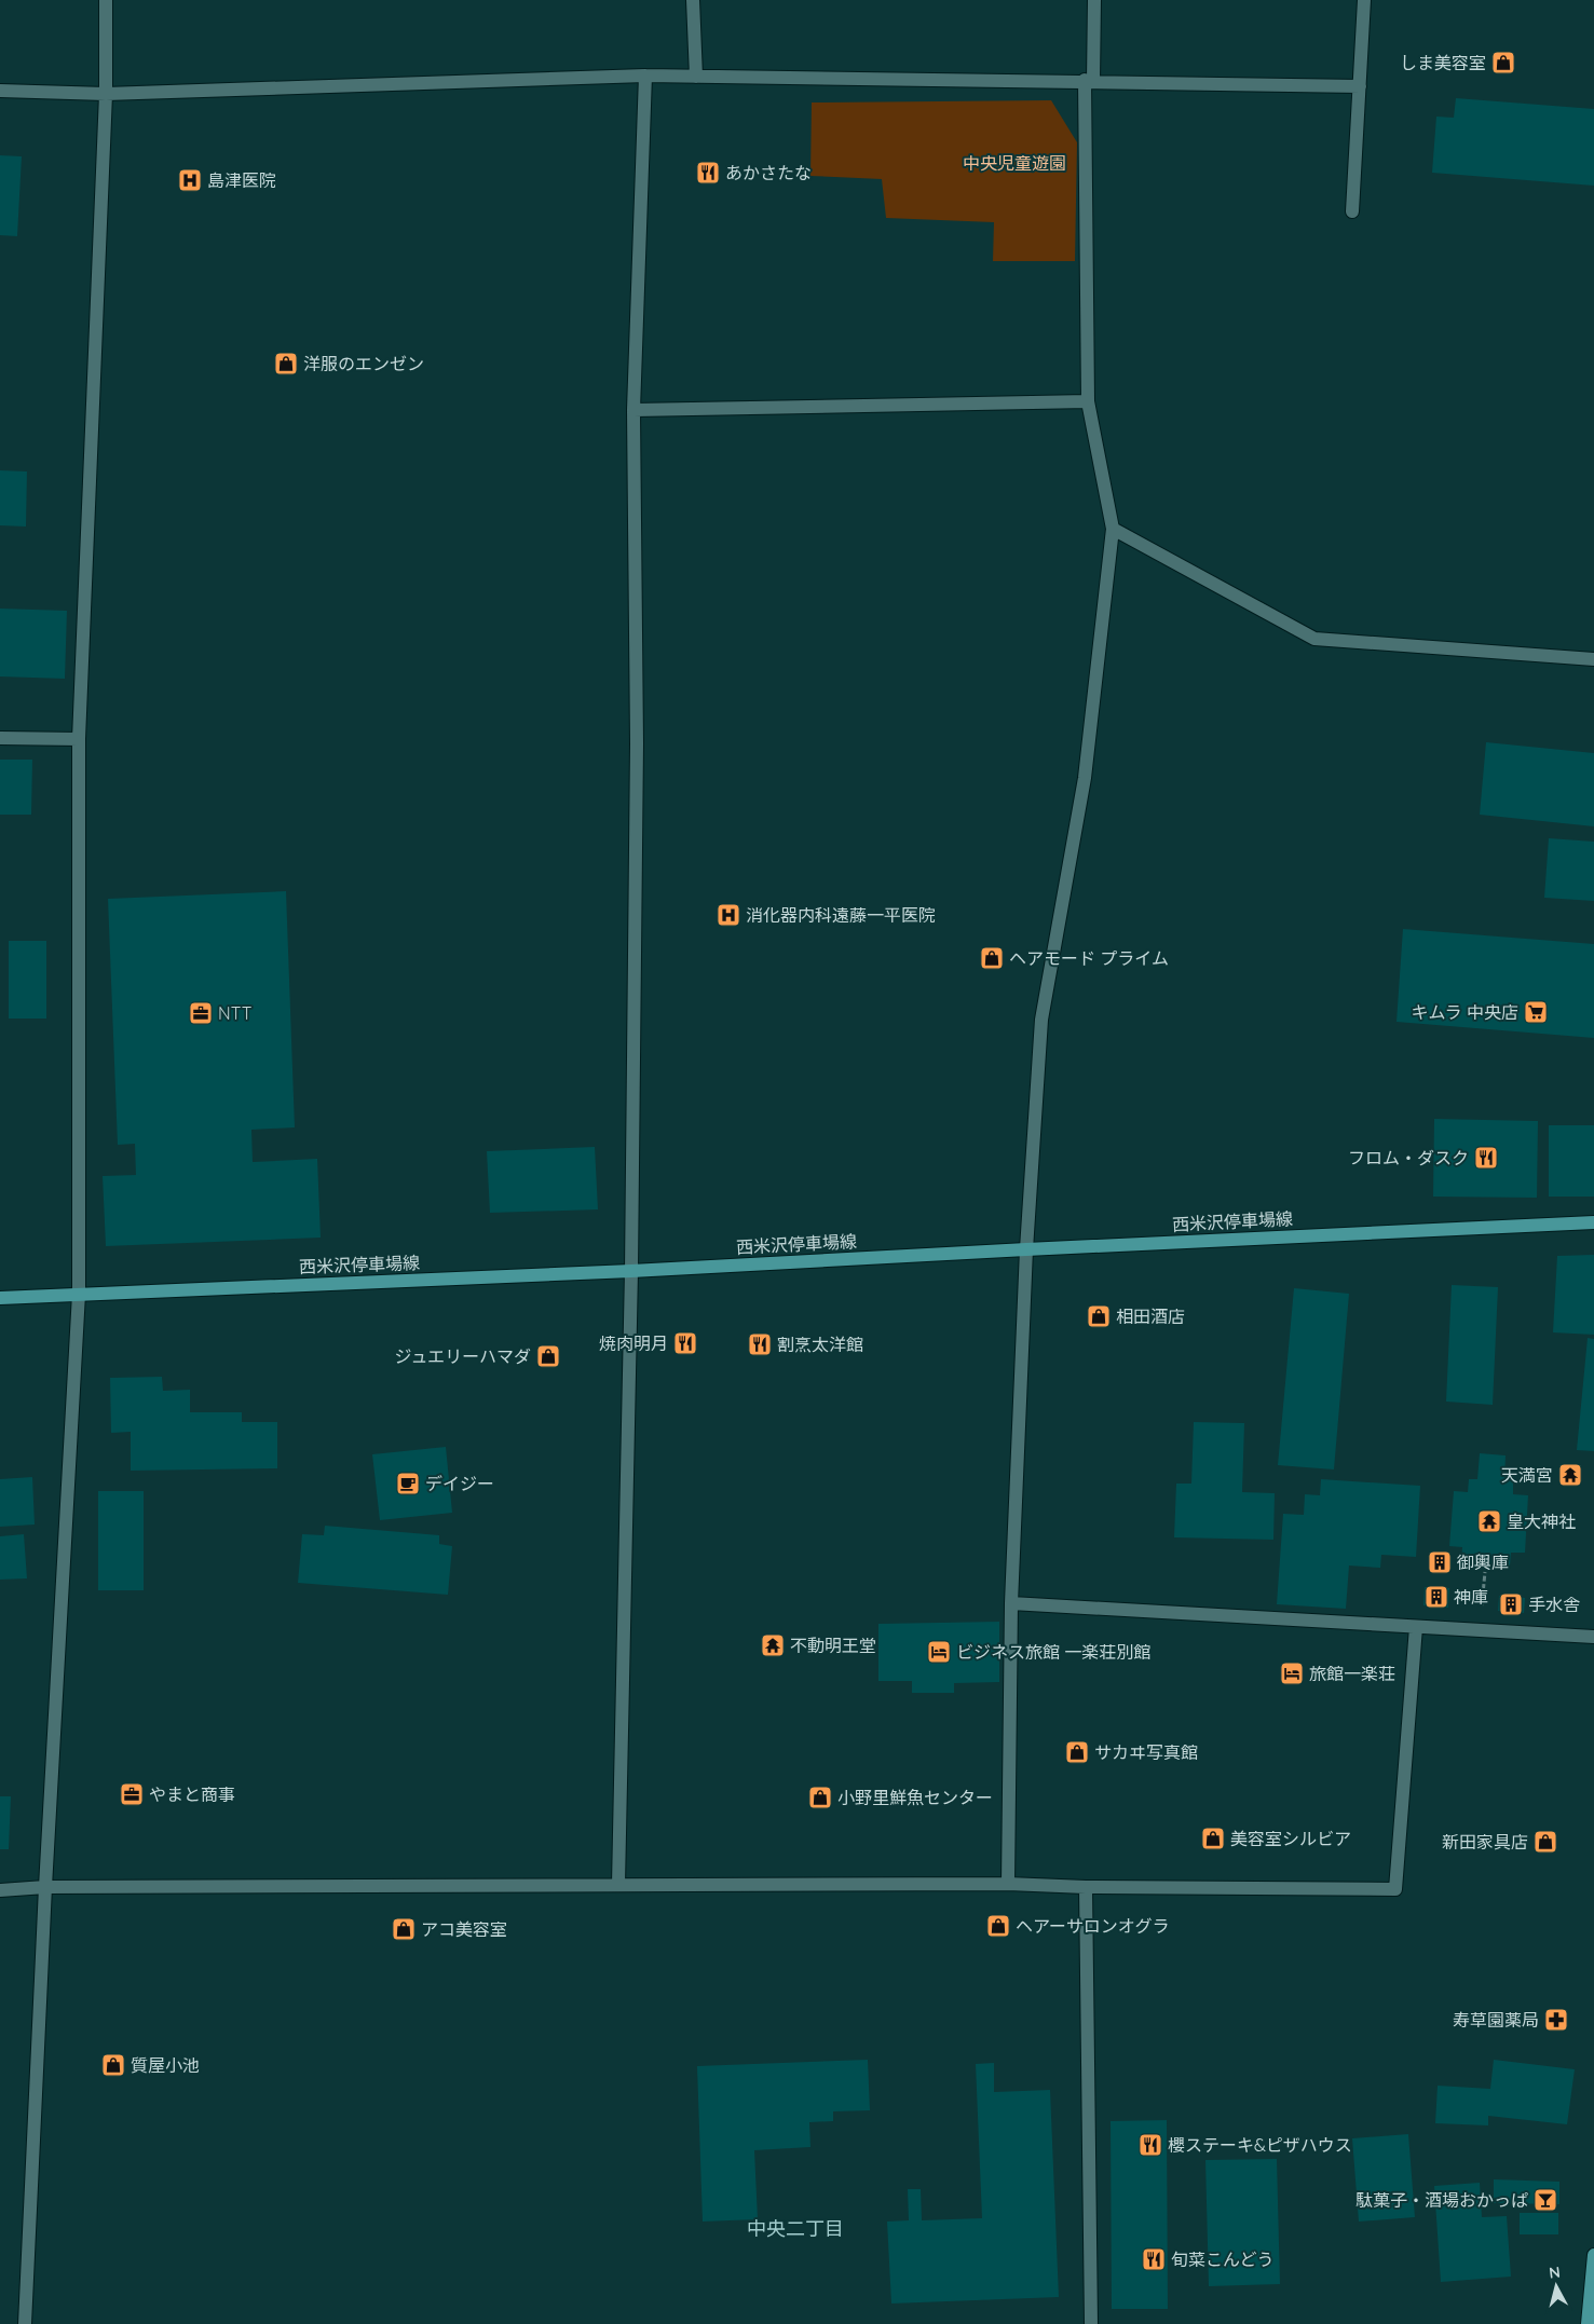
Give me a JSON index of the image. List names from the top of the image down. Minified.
{"streets":{"main road":["西米沢停車場線"]},"districts":["中央二丁目"],"parks":["中央児童遊園"],"places":{"shop":["しま美容室","洋服のエンゼン","ヘアモード プライム","相田酒店","ジュエリーハマダ","サカヰ写真館","小野里鮮魚センター","美容室シルビア","新田家具店","ヘアーサロンオグラ","アコ美容室","質屋小池"],"restaurant":["あかさたな","フロム・ダスク","焼肉明月","割烹太洋館","櫻ステーキ&ピザハウス","旬菜こんどう"],"hospital":["島津医院","消化器内科遠藤一平医院"],"supermarket":["キムラ 中央店"],"office":["NTT","やまと商事"],"temple":["天満宮","皇大神社","不動明王堂"],"cafe":["デイジー"],"building":["御輿庫","神庫","手水舎"],"hotel":["ビジネス旅館 一楽荘別館","旅館一楽荘"],"pharmacy":["寿草園薬局"],"bar":["駄菓子・酒場おかっぱ"]},"north":"top"}
